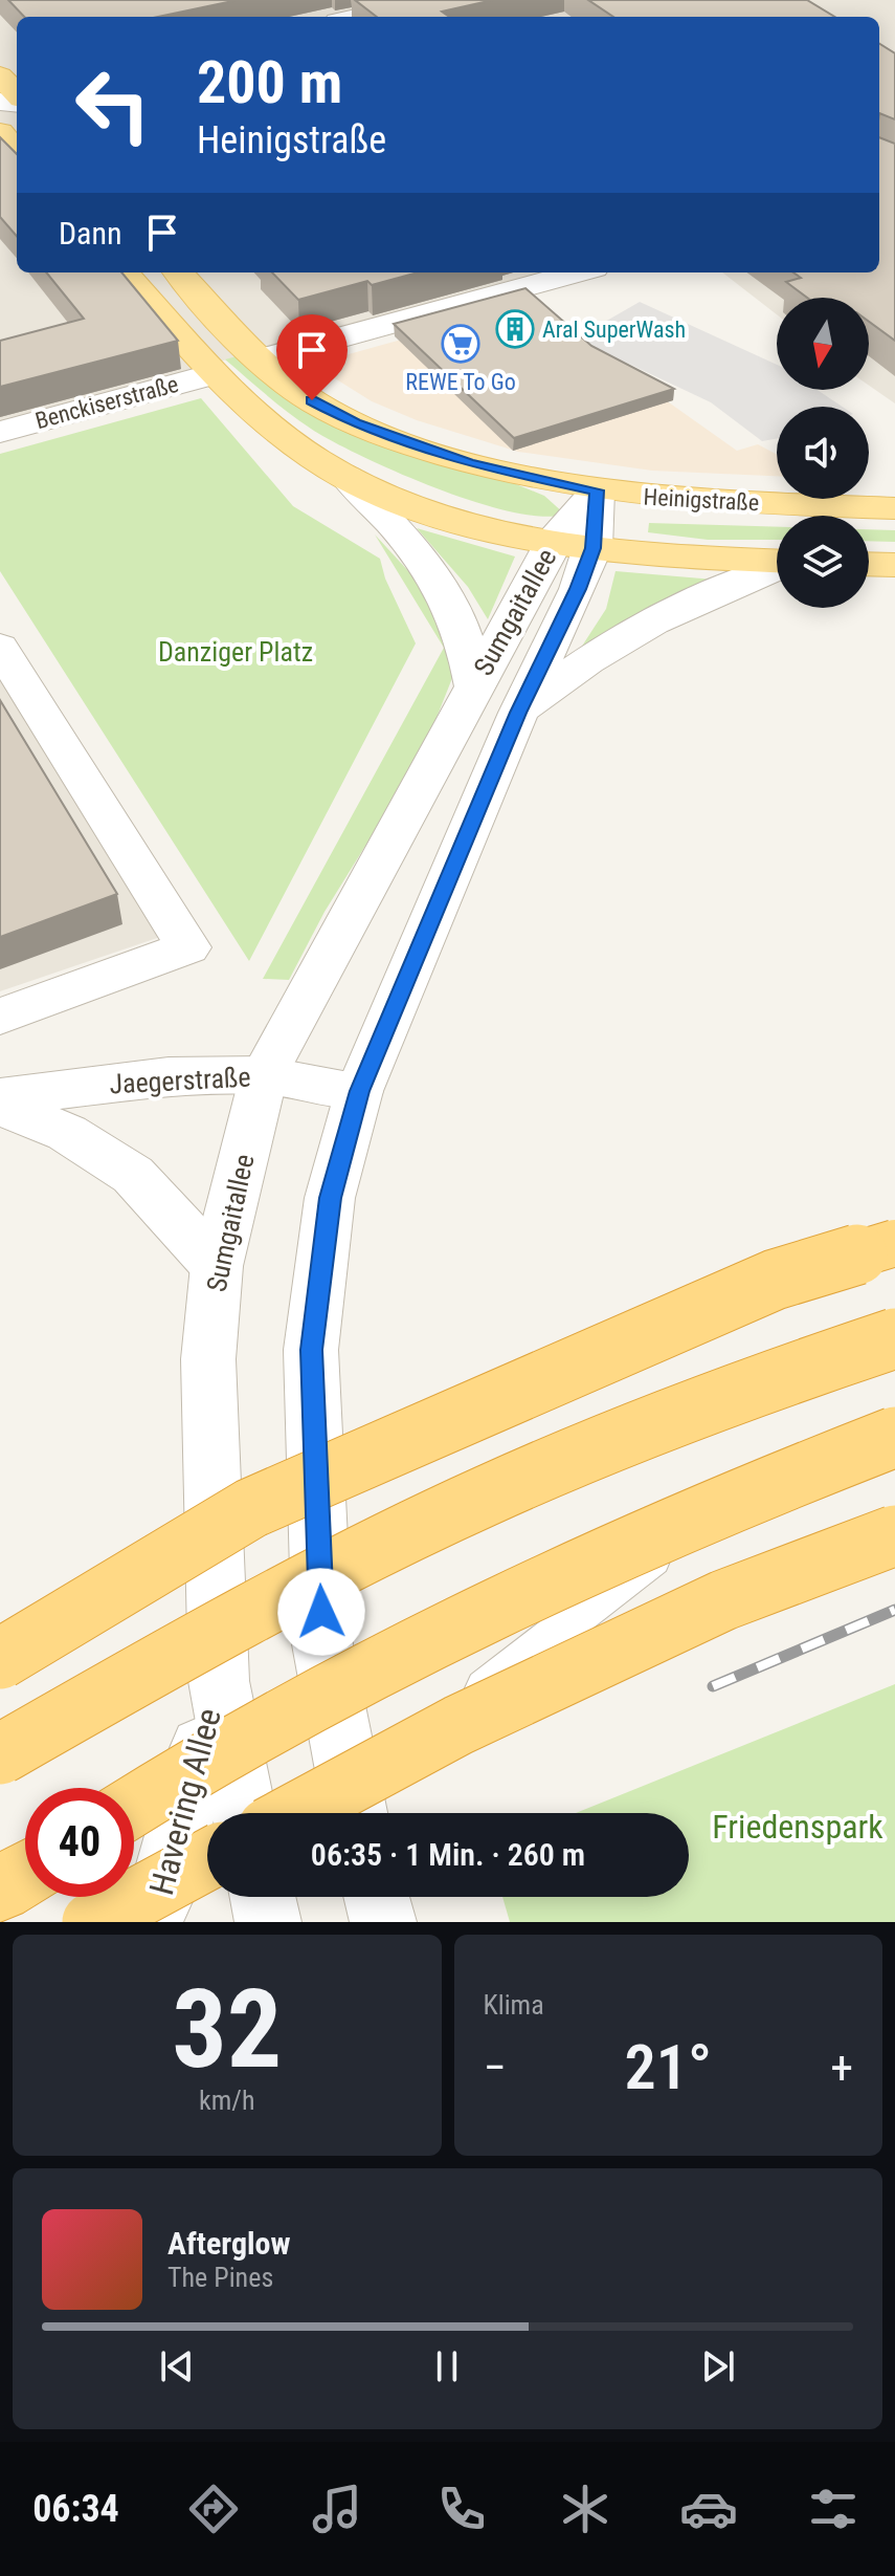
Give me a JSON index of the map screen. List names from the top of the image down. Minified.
{"streets":{"main road":["Heinigstraße"],"street":["Benckiserstraße","Sumgaitallee","Jaegerstraße","Havering Allee"]},"crossings":[["Heinigstraße","Sumgaitallee"],["Sumgaitallee","Jaegerstraße"],["Sumgaitallee","Havering Allee"]],"parks":["Danziger Platz","Friedenspark"],"places":{"building":["Aral SuperWash"],"supermarket":["REWE To Go"]},"north":"bottom","page":{"turn":["200 m","Heinigstraße"],"then":"Dann","limit":"40","trip":"06:35 · 1 Min. · 260 m","tile":[["32","km/h"],"Klima"],"heat":["−","21°","+"],"song":["Afterglow","The Pines"],"tabs":"06:34"}}
